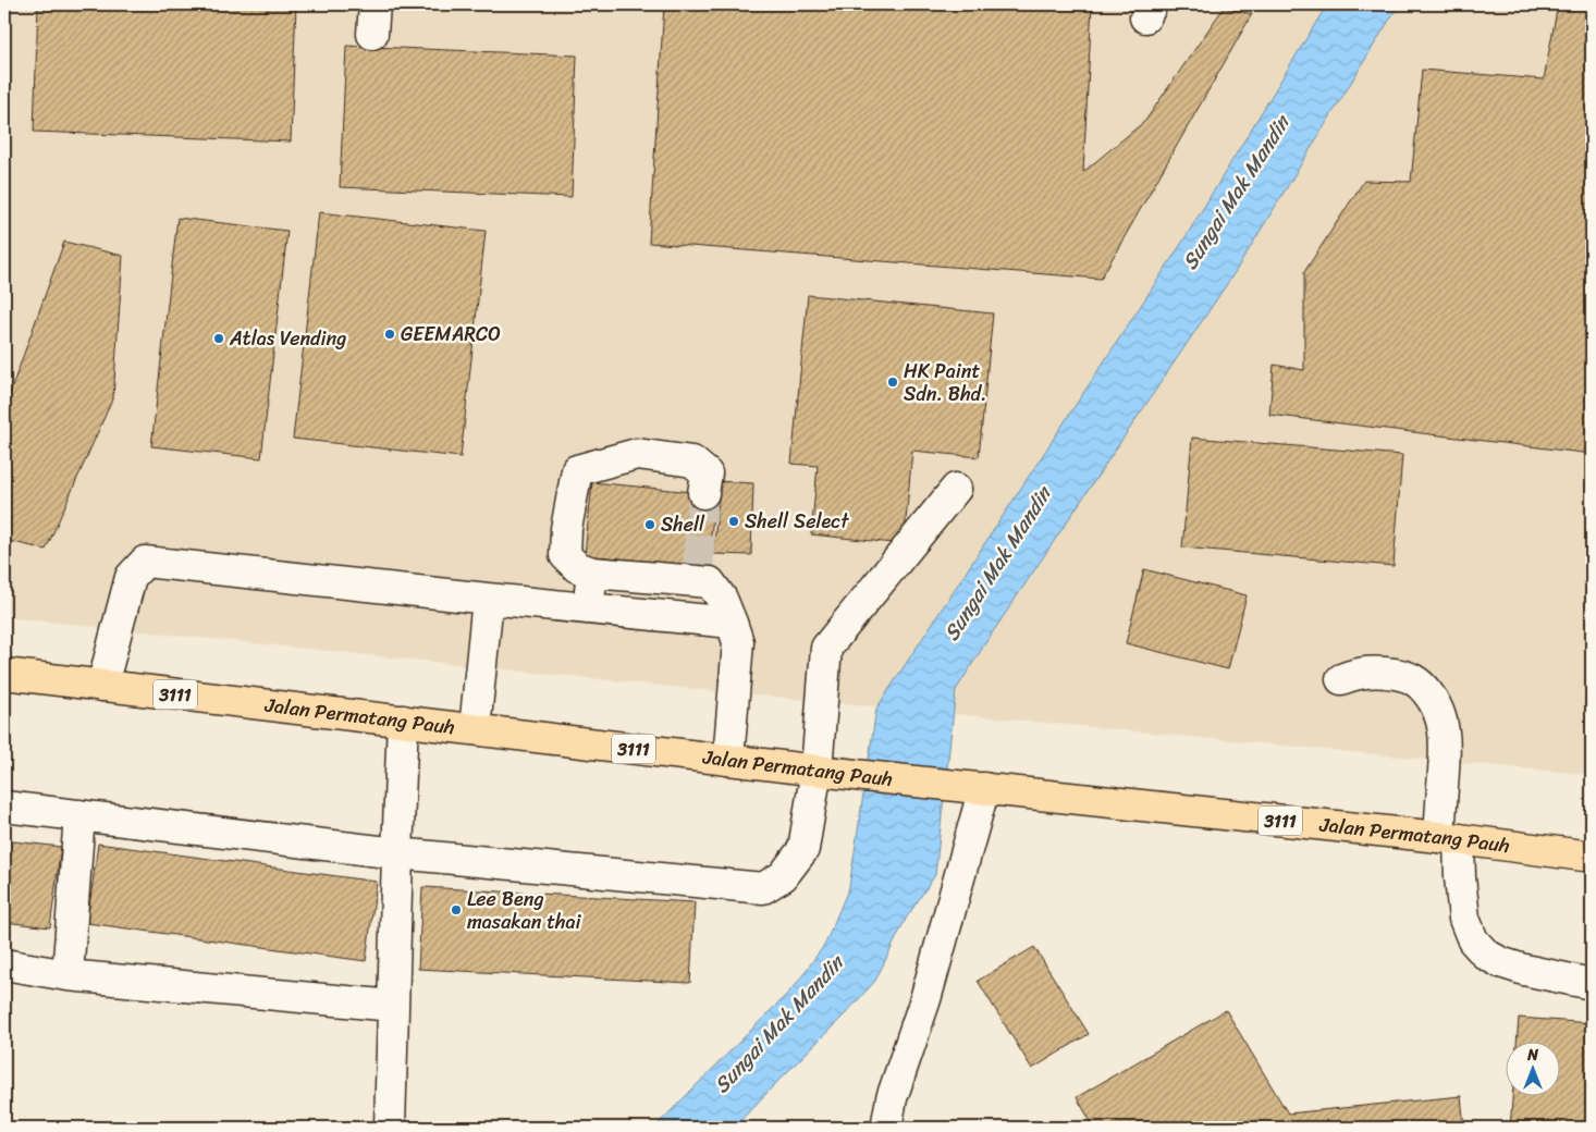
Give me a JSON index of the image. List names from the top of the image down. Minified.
{"streets":{"main road":["3111","Jalan Permatang Pauh"]},"water":["Sungai Mak Mandin"],"places":["GEEMARCO","Atlas Vending","HK Paint Sdn. Bhd.","Shell Select","Shell","Lee Beng masakan thai"],"north":"top"}
